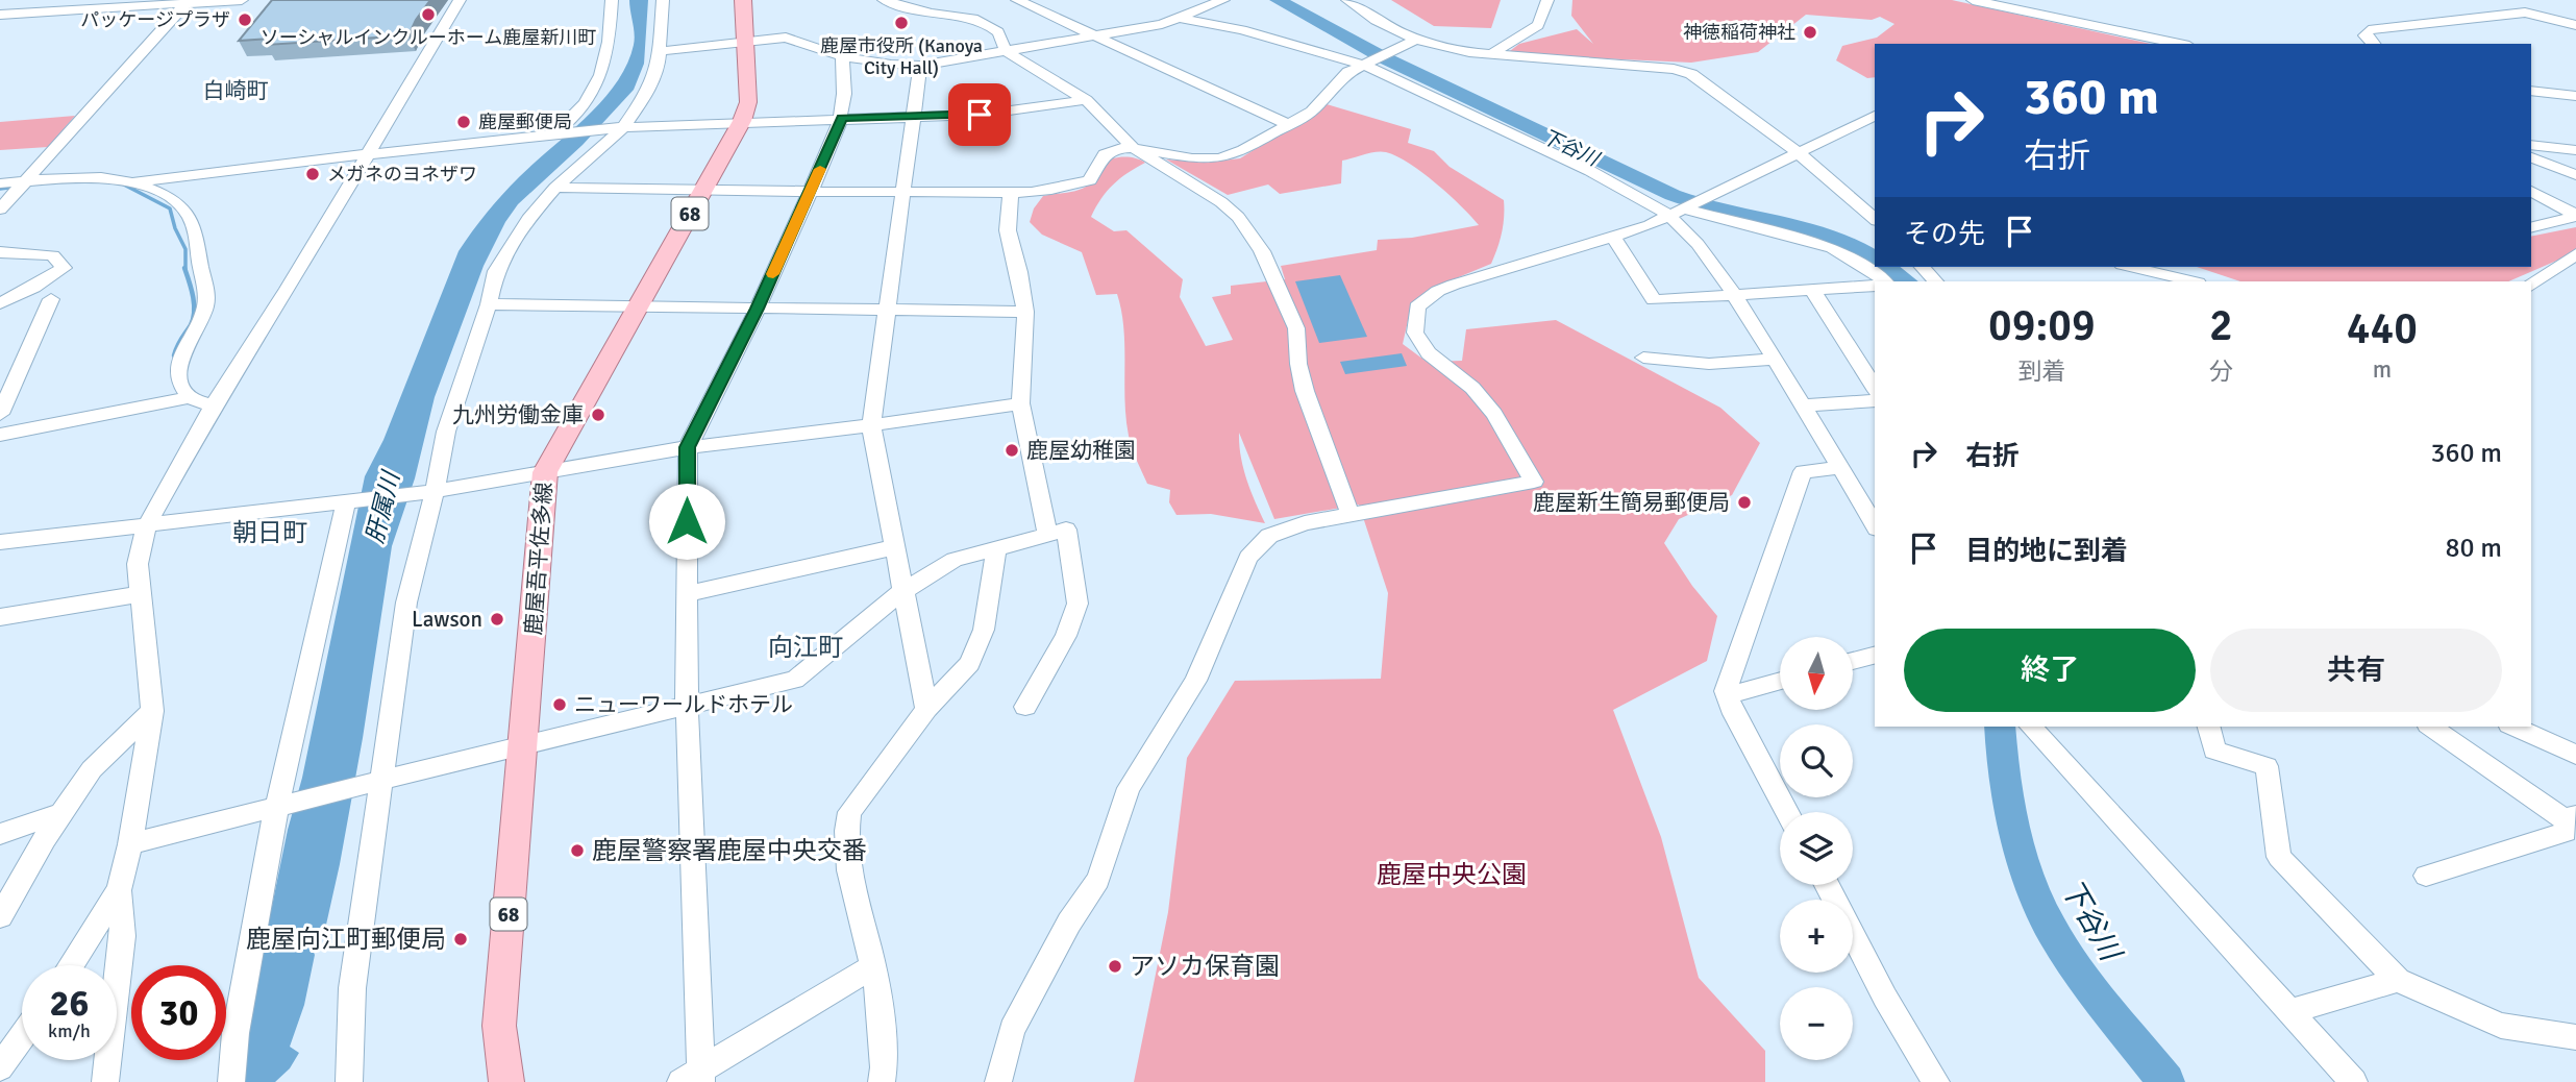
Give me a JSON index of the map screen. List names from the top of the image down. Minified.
{"streets":{"main road":["68","鹿屋吾平佐多線"]},"districts":["白崎町","朝日町","向江町"],"water":["下谷川","肝属川"],"parks":["鹿屋中央公園"],"places":["ソーシャルインクルーホーム鹿屋新川町","パッケージプラザ","鹿屋市役所 (Kanoya City Hall)","神徳稲荷神社","鹿屋郵便局","メガネのヨネザワ","九州労働金庫","鹿屋幼稚園","鹿屋新生簡易郵便局","Lawson","ニューワールドホテル","鹿屋警察署鹿屋中央交番","鹿屋向江町郵便局","アソカ保育園"],"north":"bottom","page":{"turn":["360 m","右折"],"then":"その先","eta":["09:09","到着","2","分","440","m"],"list":[{"name":"右折","value":"360 m"},{"name":"目的地に到着","value":"80 m"}],"buttons":["終了","共有"],"map_buttons":["+","−"],"speed":"26 km/h","limit":"30"}}
